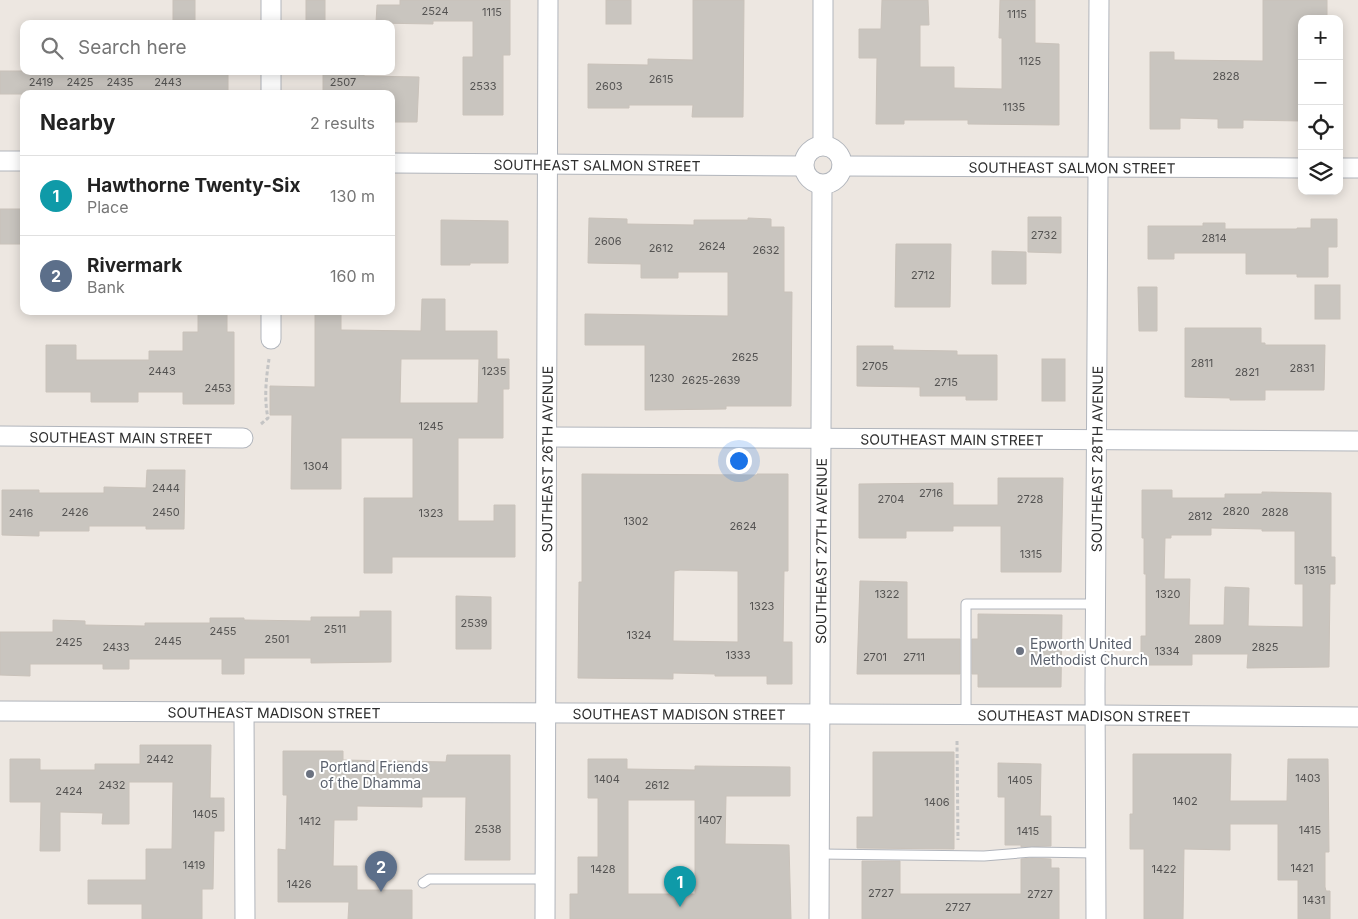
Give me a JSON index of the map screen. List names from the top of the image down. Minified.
{"streets":{"street":["SOUTHEAST SALMON STREET","SOUTHEAST MAIN STREET","SOUTHEAST 26TH AVENUE","SOUTHEAST 28TH AVENUE","SOUTHEAST 27TH AVENUE","SOUTHEAST MADISON STREET"]},"crossings":[["SOUTHEAST SALMON STREET","SOUTHEAST 26TH AVENUE"],["SOUTHEAST SALMON STREET","SOUTHEAST 28TH AVENUE"],["SOUTHEAST SALMON STREET","SOUTHEAST 27TH AVENUE"],["SOUTHEAST MAIN STREET","SOUTHEAST 26TH AVENUE"],["SOUTHEAST MAIN STREET","SOUTHEAST 28TH AVENUE"],["SOUTHEAST MAIN STREET","SOUTHEAST 27TH AVENUE"],["SOUTHEAST 26TH AVENUE","SOUTHEAST MADISON STREET"],["SOUTHEAST 28TH AVENUE","SOUTHEAST MADISON STREET"],["SOUTHEAST 27TH AVENUE","SOUTHEAST MADISON STREET"]],"places":["Epworth United Methodist Church","Portland Friends of the Dhamma"],"house_numbers":["2524","1115","1115","1125","2828","2615","2419","2425","2435","2443","2507","2533","2603","1135","2732","2814","2606","2624","2612","2632","2712","2625","2811","2705","2831","2443","1235","2821","1230","2625-2639","2715","2453","1245","1304","2444","2716","2704","2728","2820","2426","2450","2828","2416","1323","2812","1302","2624","1315","1315","1322","1320","1323","2539","2511","2455","1324","2501","2809","2445","2425","2433","2825","1334","1333","2701","2711","2442","1403","1404","1405","2432","2612","2424","1402","1406","1405","1407","1412","2538","1415","1415","1419","1421","1428","1422","1426","2727","2727","1431","2727"],"page":{"map_buttons":["+","−"],"search":"Search here","heading":["Nearby","2 results"],"list":[{"mark":"1","name":"Hawthorne Twenty-Six","note":"Place","value":"130 m"},{"mark":"2","name":"Rivermark","note":"Bank","value":"160 m"}],"pins":["2","1"]}}
